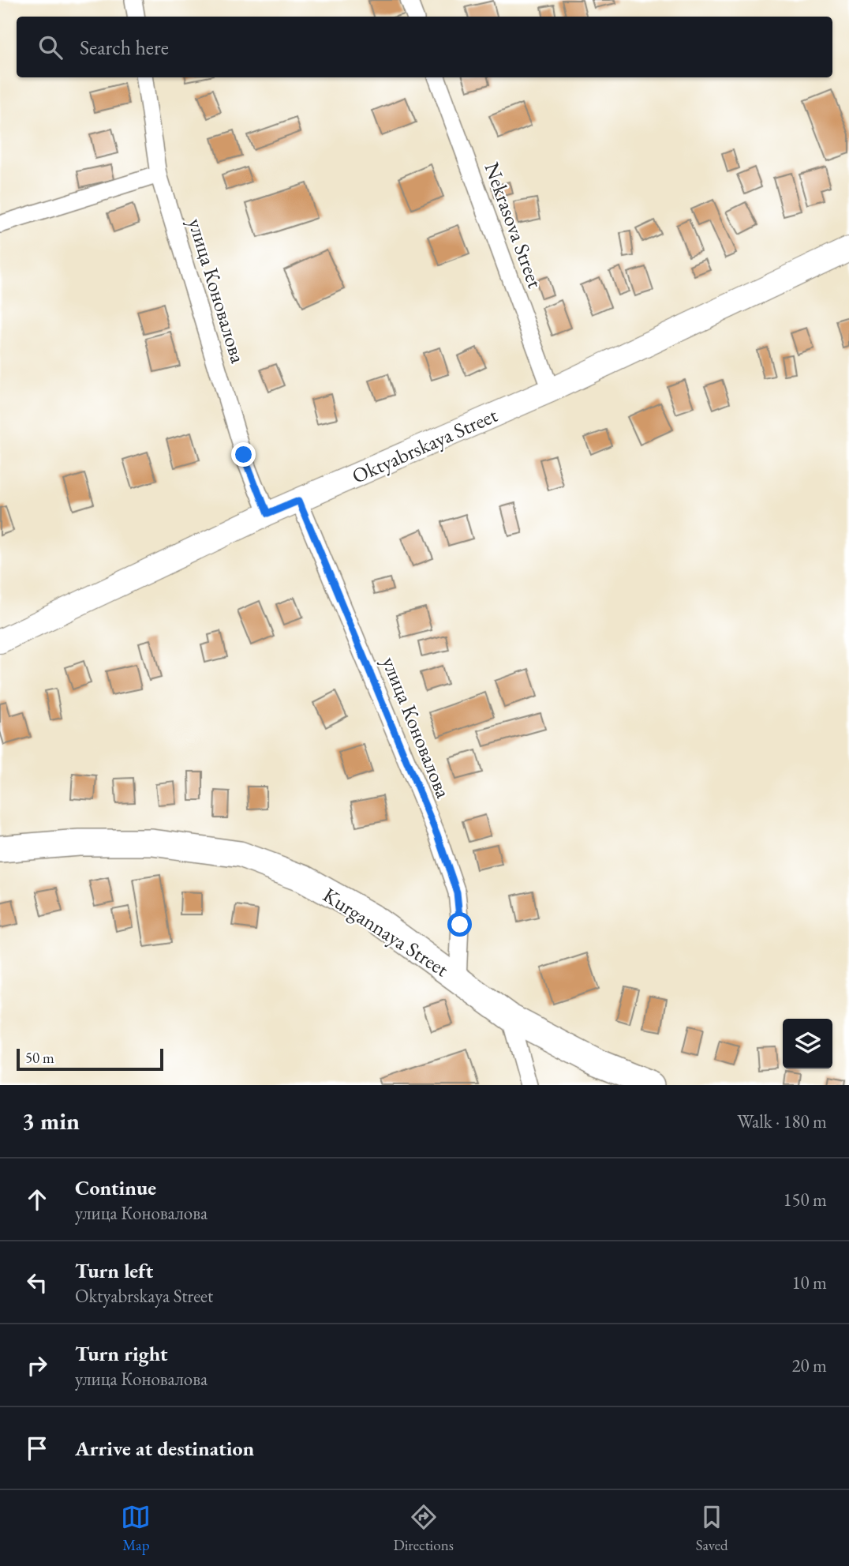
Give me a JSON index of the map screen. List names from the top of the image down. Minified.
{"streets":{"main road":["Kurgannaya Street"],"street":["Nekrasova Street","улица Коновалова","Oktyabrskaya Street"]},"crossings":[["Nekrasova Street","Oktyabrskaya Street"],["улица Коновалова","Oktyabrskaya Street"],["улица Коновалова","Kurgannaya Street"]],"scale_bar":"50 m","page":{"search":"Search here","scale":"50 m","heading":["3 min","Walk · 180 m"],"list":[["Continue","улица Коновалова","150 m"],["Turn left","Oktyabrskaya Street","10 m"],["Turn right","улица Коновалова","20 m"],"Arrive at destination"],"nav":["Map","Directions","Saved"]}}
